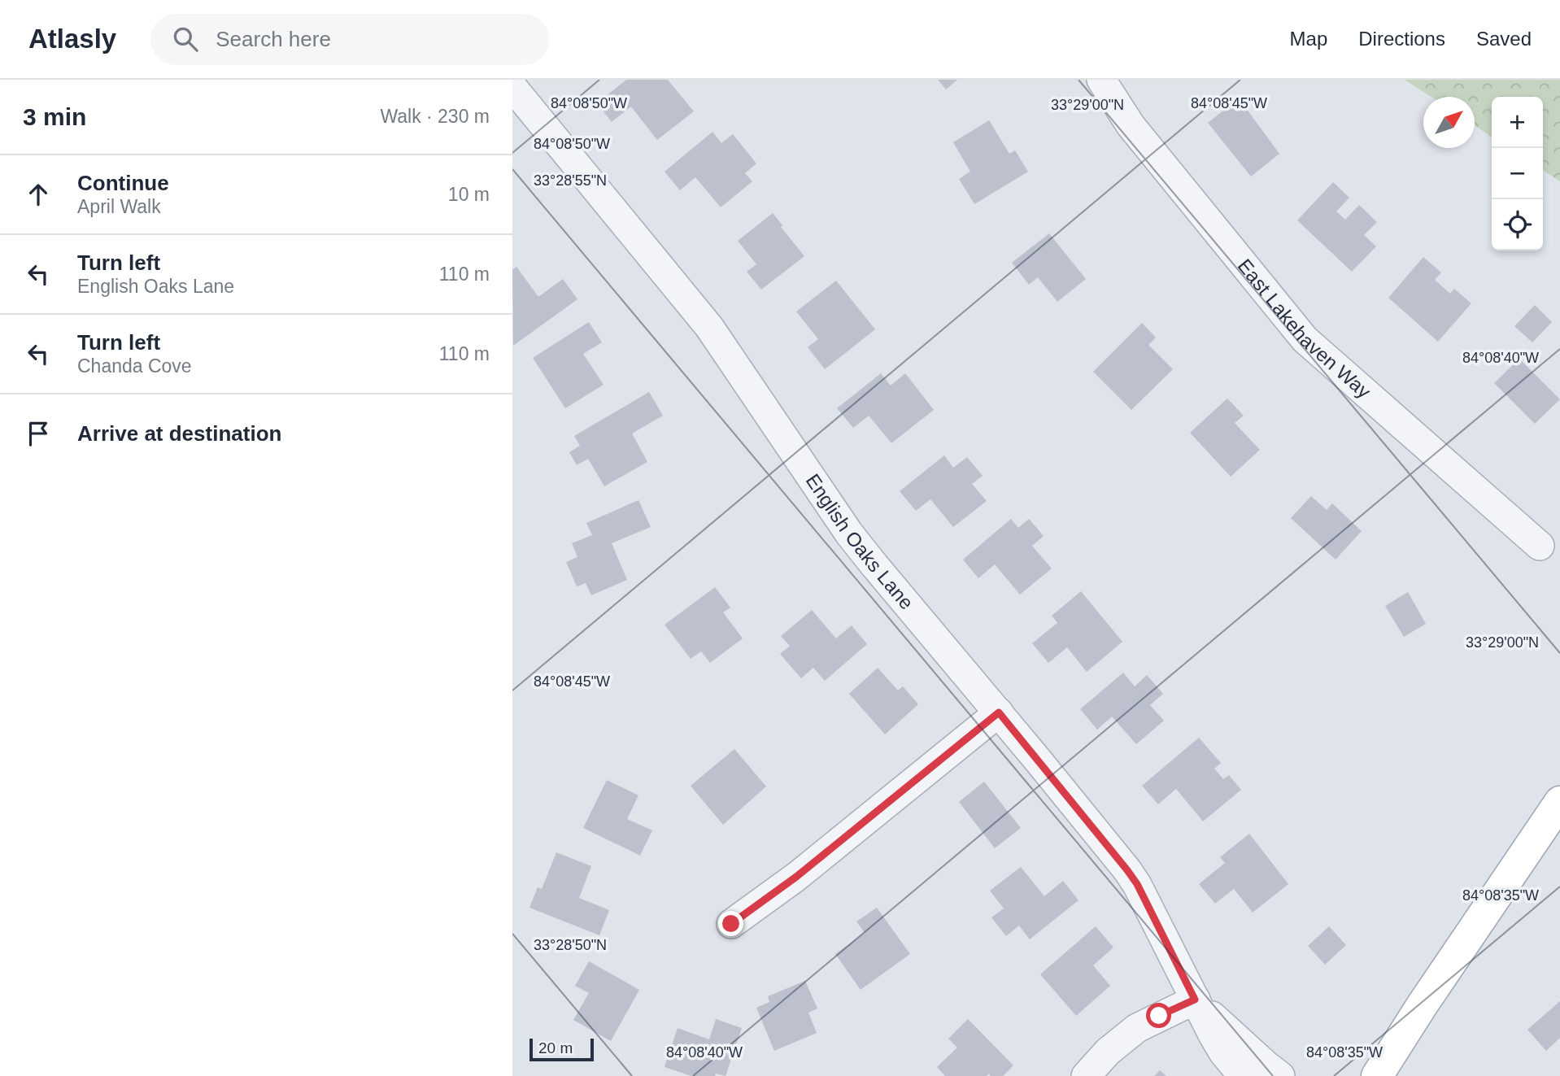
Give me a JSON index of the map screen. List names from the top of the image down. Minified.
{"streets":{"street":["East Lakehaven Way","English Oaks Lane"]},"scale_bar":"20 m","north":"top right","page":{"header":"Atlasly","search":"Search here","nav":["Map","Directions","Saved"],"heading":["3 min","Walk · 230 m"],"map_buttons":["+","−"],"list":[["Continue","April Walk","10 m"],["Turn left","English Oaks Lane","110 m"],["Turn left","Chanda Cove","110 m"],"Arrive at destination"],"scale":"20 m"},"coordinates":["84°08'50\"W","84°08'45\"W","33°29'00\"N","33°28'55\"N","84°08'40\"W","84°08'35\"W","33°28'50\"N"]}
